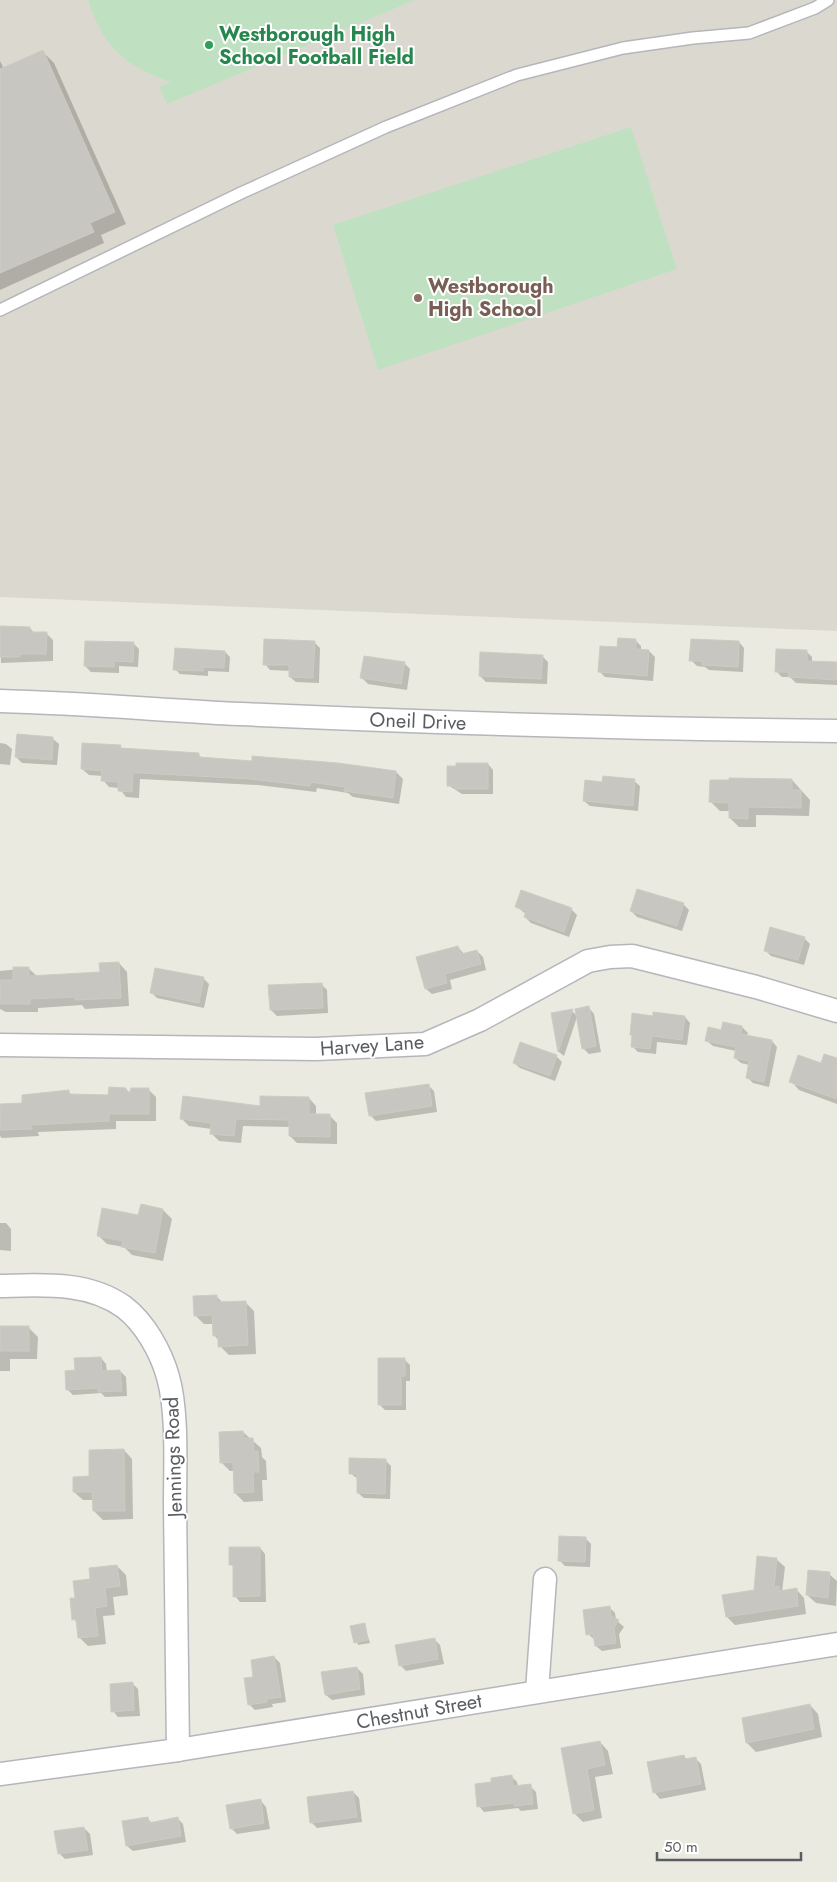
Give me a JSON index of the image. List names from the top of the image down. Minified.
{"streets":{"street":["Oneil Drive","Harvey Lane","Jennings Road","Chestnut Street"]},"crossings":[["Jennings Road","Chestnut Street"]],"places":["Westborough High School Football Field","Westborough High School"],"scale_bar":"50 m"}
